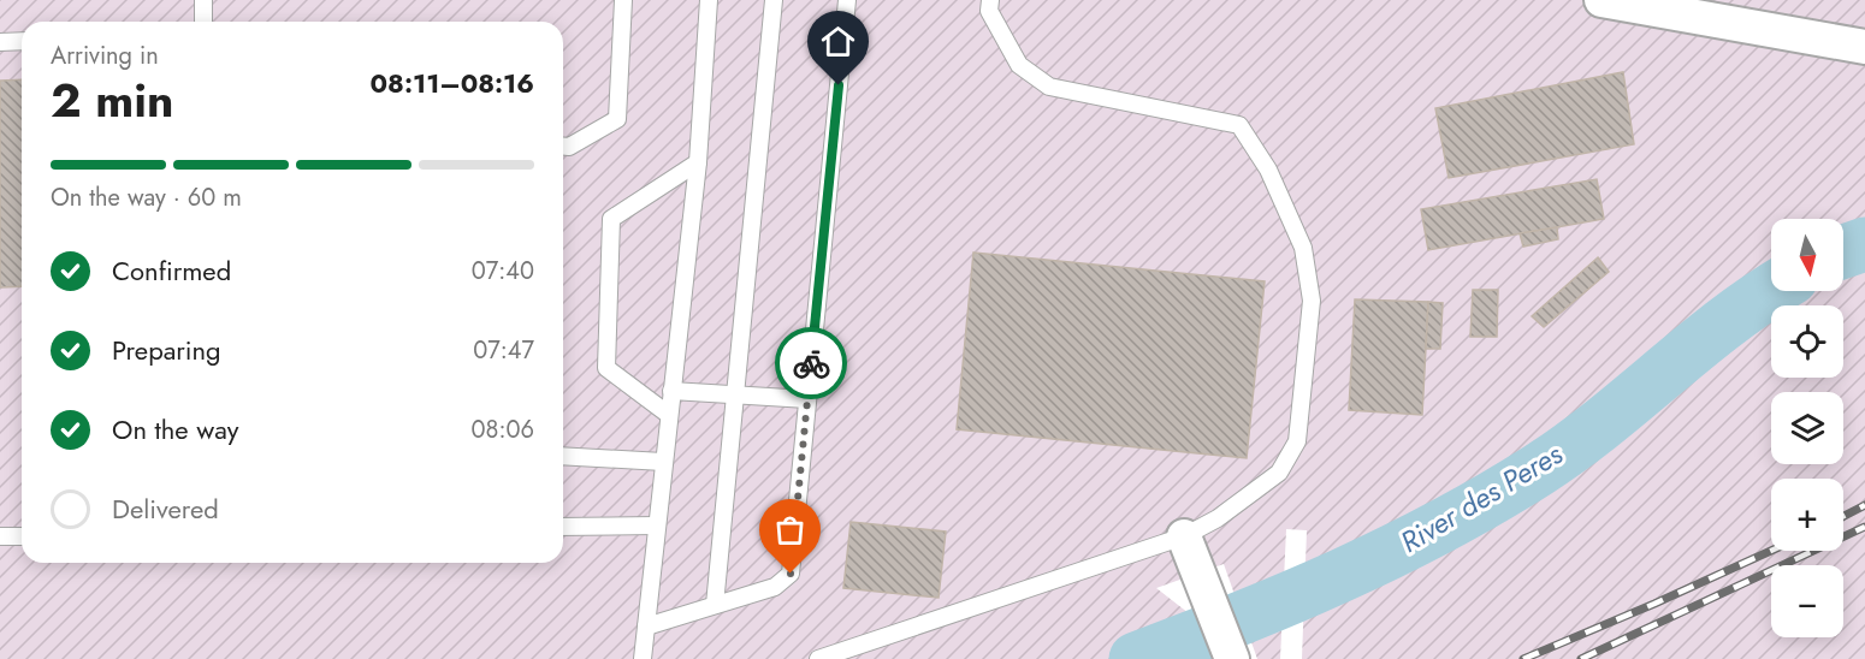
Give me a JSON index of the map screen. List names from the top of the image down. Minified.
{"water":["River des Peres"],"north":"bottom","page":{"heading":["2 min","Arriving in","08:11–08:16"],"bar":"On the way · 60 m","map_buttons":["+","−"],"list":[["Confirmed","07:40"],["Preparing","07:47"],["On the way","08:06"],"Delivered"]}}
